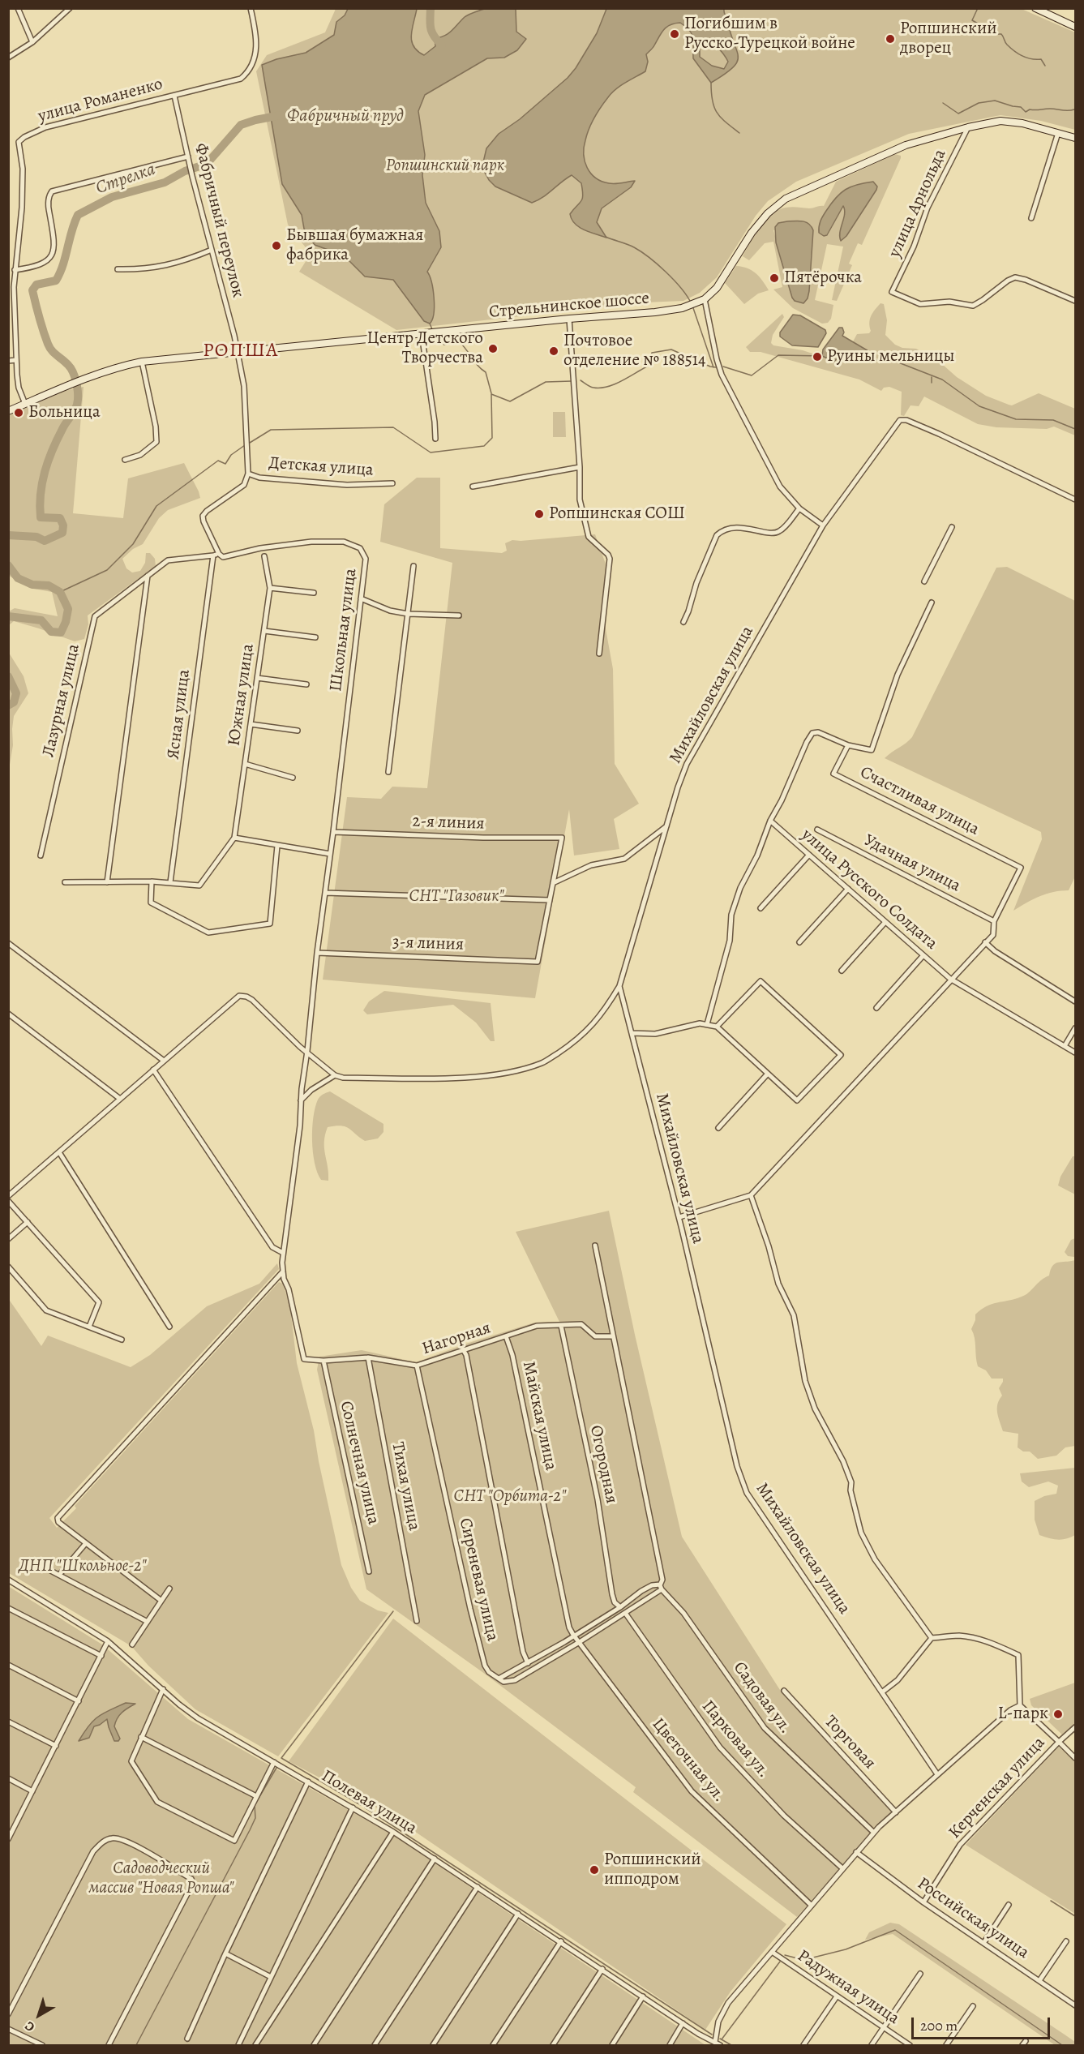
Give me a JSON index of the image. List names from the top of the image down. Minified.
{"streets":{"main road":["Стрельнинское шоссе"],"street":["улица Романенко","улица Арнольда","Фабричный переулок","Детская улица","Школьная улица","Южная улица","Михайловская улица","Лазурная улица","Ясная улица","Счастливая улица","2-я линия","Удачная улица","улица Русского Солдата","3-я линия","Нагорная","Майская улица","Солнечная улица","Огородная","Тихая улица","Сиреневая улица","Садовая ул.","Парковая ул.","Торговая","Цветочная ул.","Керченская улица","Полевая улица","Российская улица","Радужная улица"]},"crossings":[["улица Романенко","Фабричный переулок"],["улица Романенко","Стрельнинское шоссе"],["улица Арнольда","Стрельнинское шоссе"],["Фабричный переулок","Стрельнинское шоссе"],["Школьная улица","2-я линия"],["Школьная улица","3-я линия"],["Школьная улица","Нагорная"],["Лазурная улица","Ясная улица"],["Счастливая улица","Удачная улица"],["Нагорная","Майская улица"],["Нагорная","Солнечная улица"],["Нагорная","Огородная"],["Нагорная","Тихая улица"],["Нагорная","Сиреневая улица"],["Майская улица","Цветочная ул."],["Керченская улица","Российская улица"]],"districts":["РОПША"],"water":["Фабричный пруд","Стрелка"],"parks":["Ропшинский парк","СНТ \"Газовик\"","СНТ \"Орбита-2\"","ДНП \"Школьное-2\"","Садоводческий массив \"Новая Ропша\""],"places":["Погибшим в Русско-Турецкой войне","Ропшинский дворец","Бывшая бумажная фабрика","Пятёрочка","Центр Детского Творчества","Почтовое отделение № 188514","Руины мельницы","Больница","Ропшинская СОШ","L-парк","Ропшинский ипподром"],"scale_bar":"200 m","north":"bottom left"}
